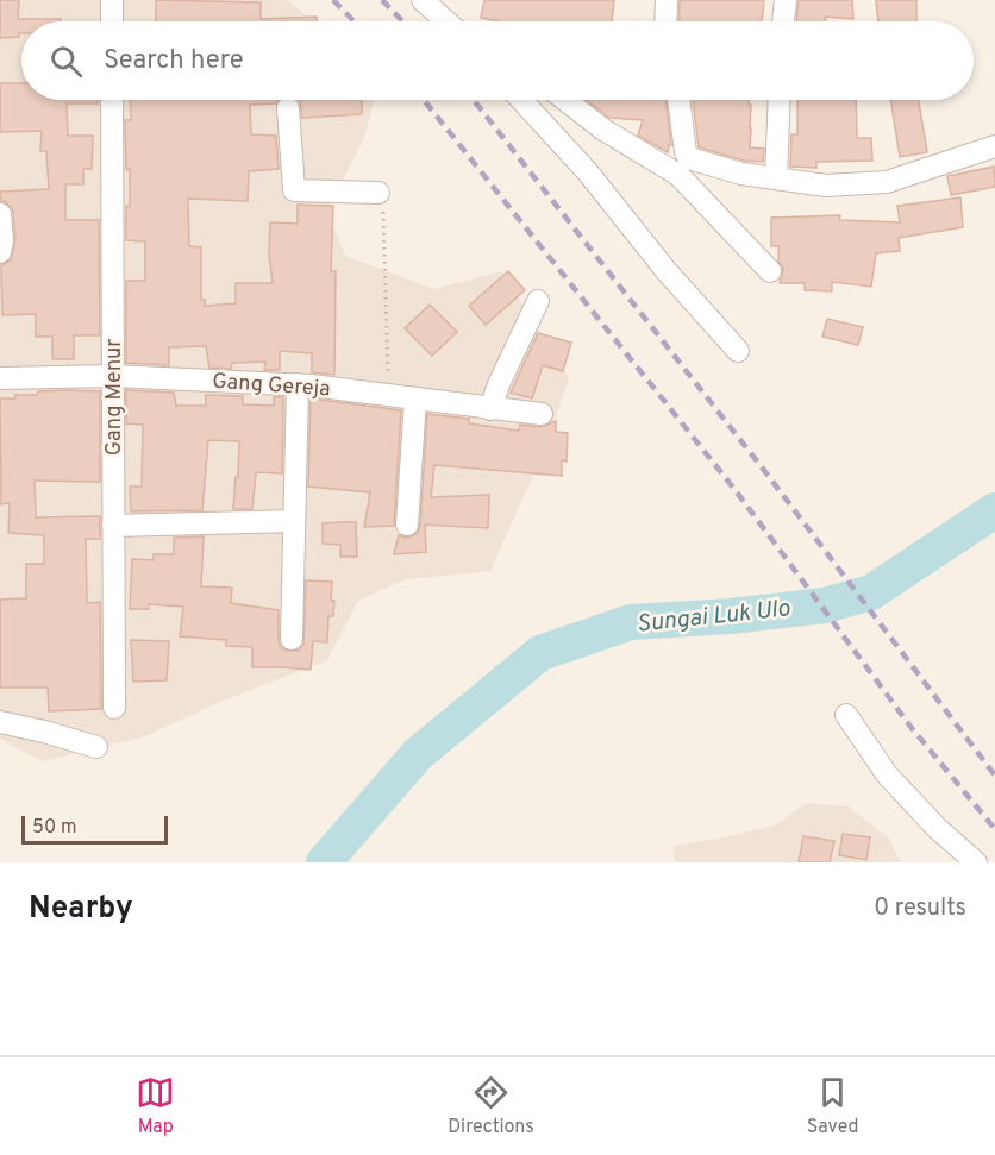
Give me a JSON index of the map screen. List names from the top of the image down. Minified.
{"streets":{"street":["Gang Gereja","Gang Menur"]},"crossings":[["Gang Gereja","Gang Menur"]],"water":["Sungai Luk Ulo"],"scale_bar":"50 m","page":{"search":"Search here","scale":"50 m","heading":["Nearby","0 results"],"nav":["Map","Directions","Saved"]}}
